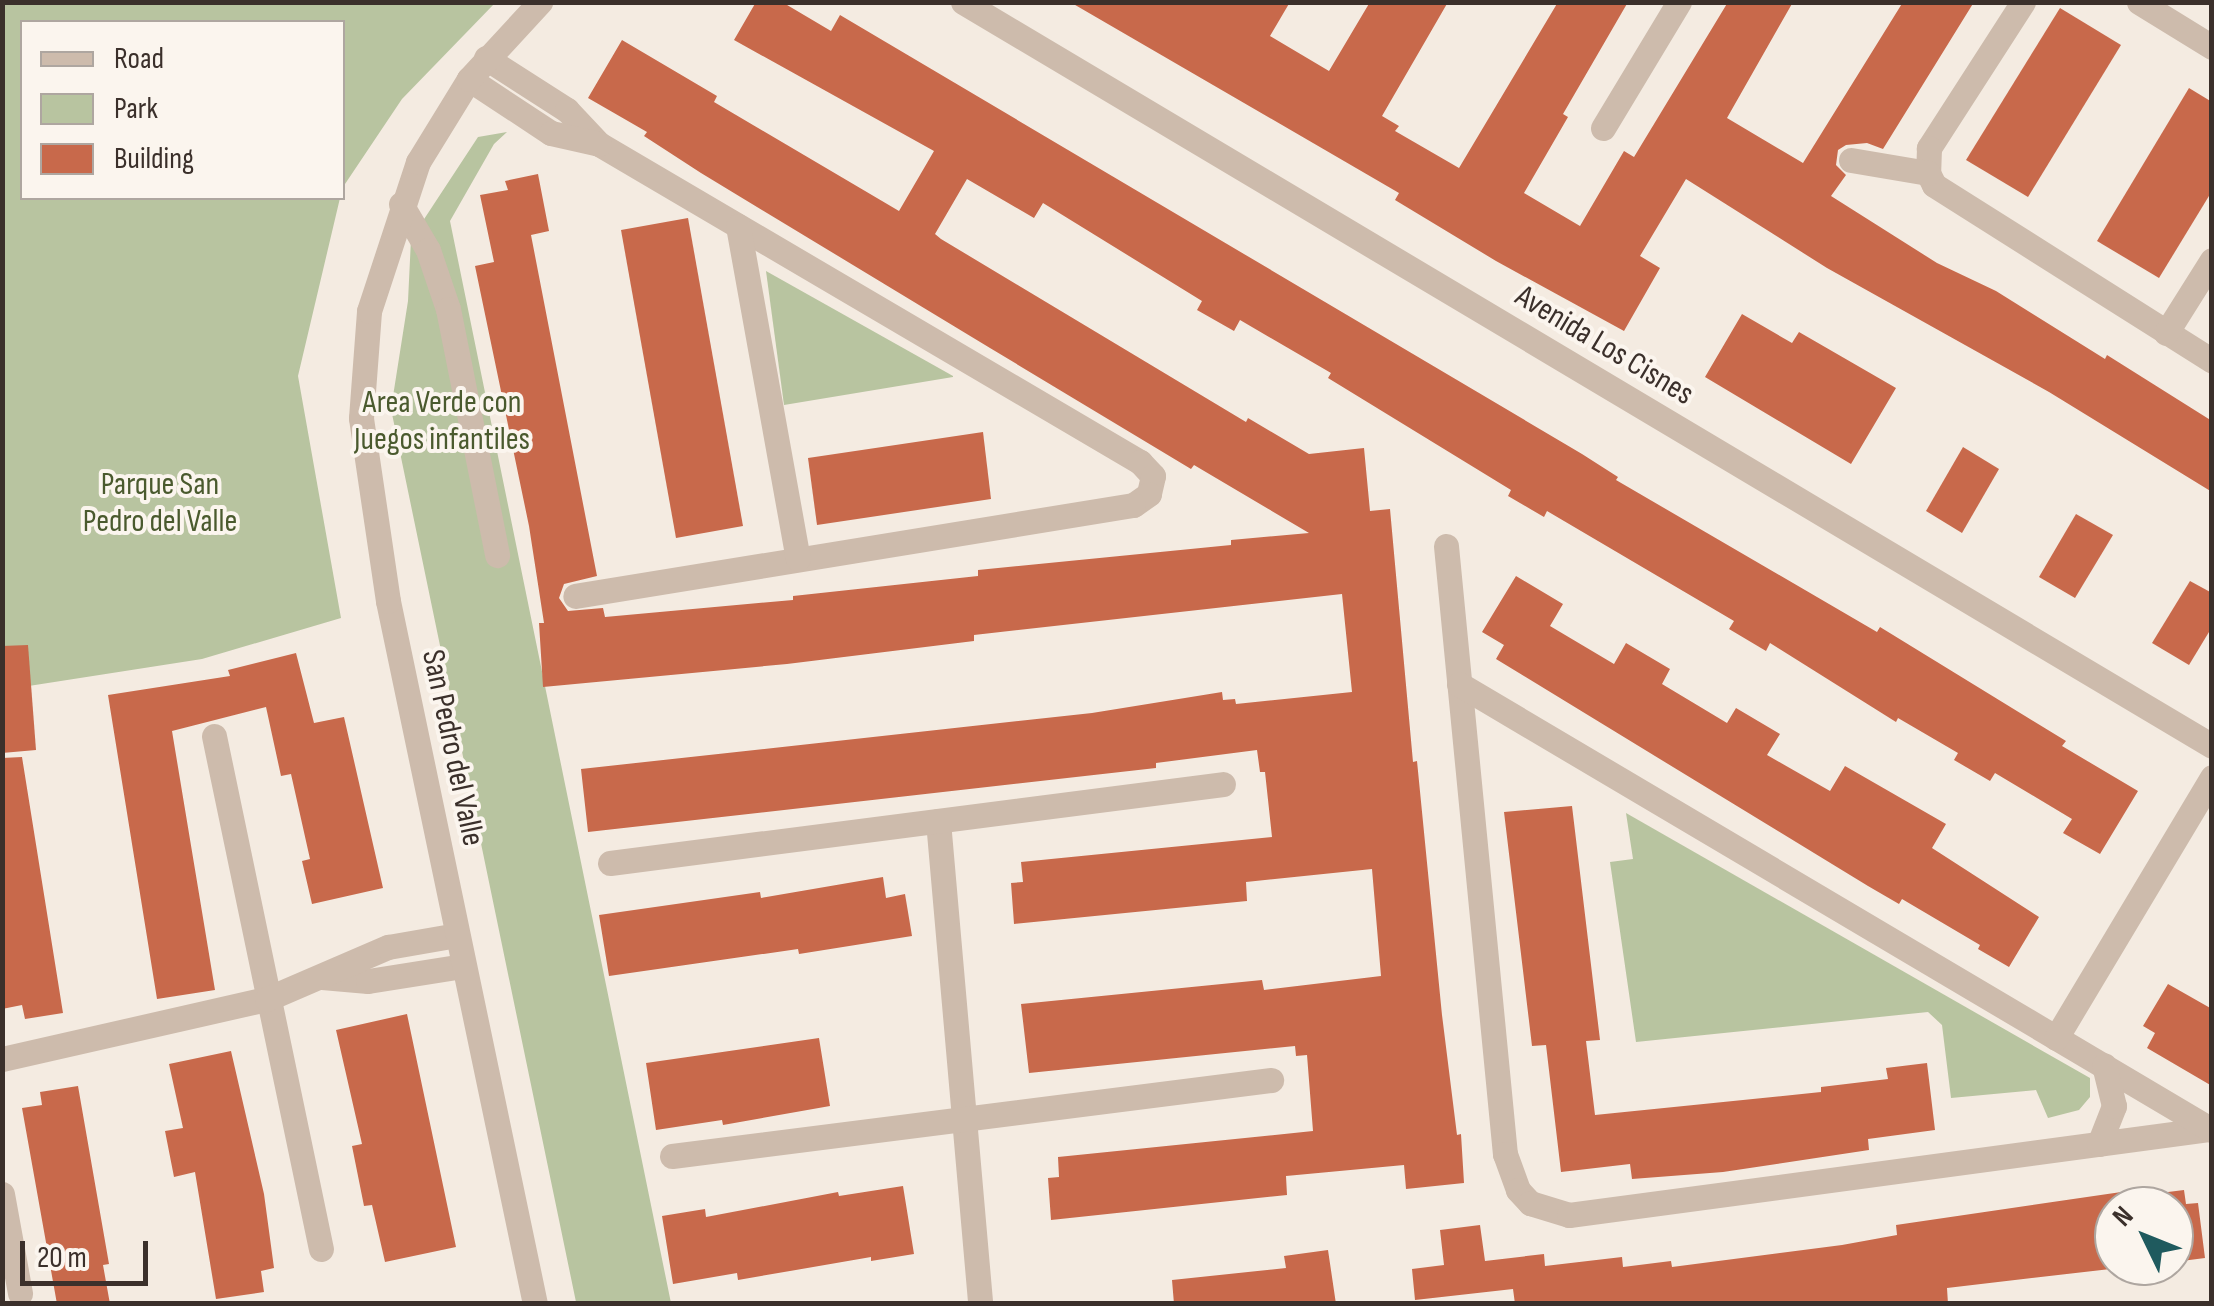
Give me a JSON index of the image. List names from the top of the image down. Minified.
{"streets":{"street":["Avenida Los Cisnes","San Pedro del Valle"]},"parks":["Area Verde con Juegos infantiles","Parque San Pedro del Valle"],"legend":["Road","Park","Building"],"scale_bar":"20 m","north":"top left"}
